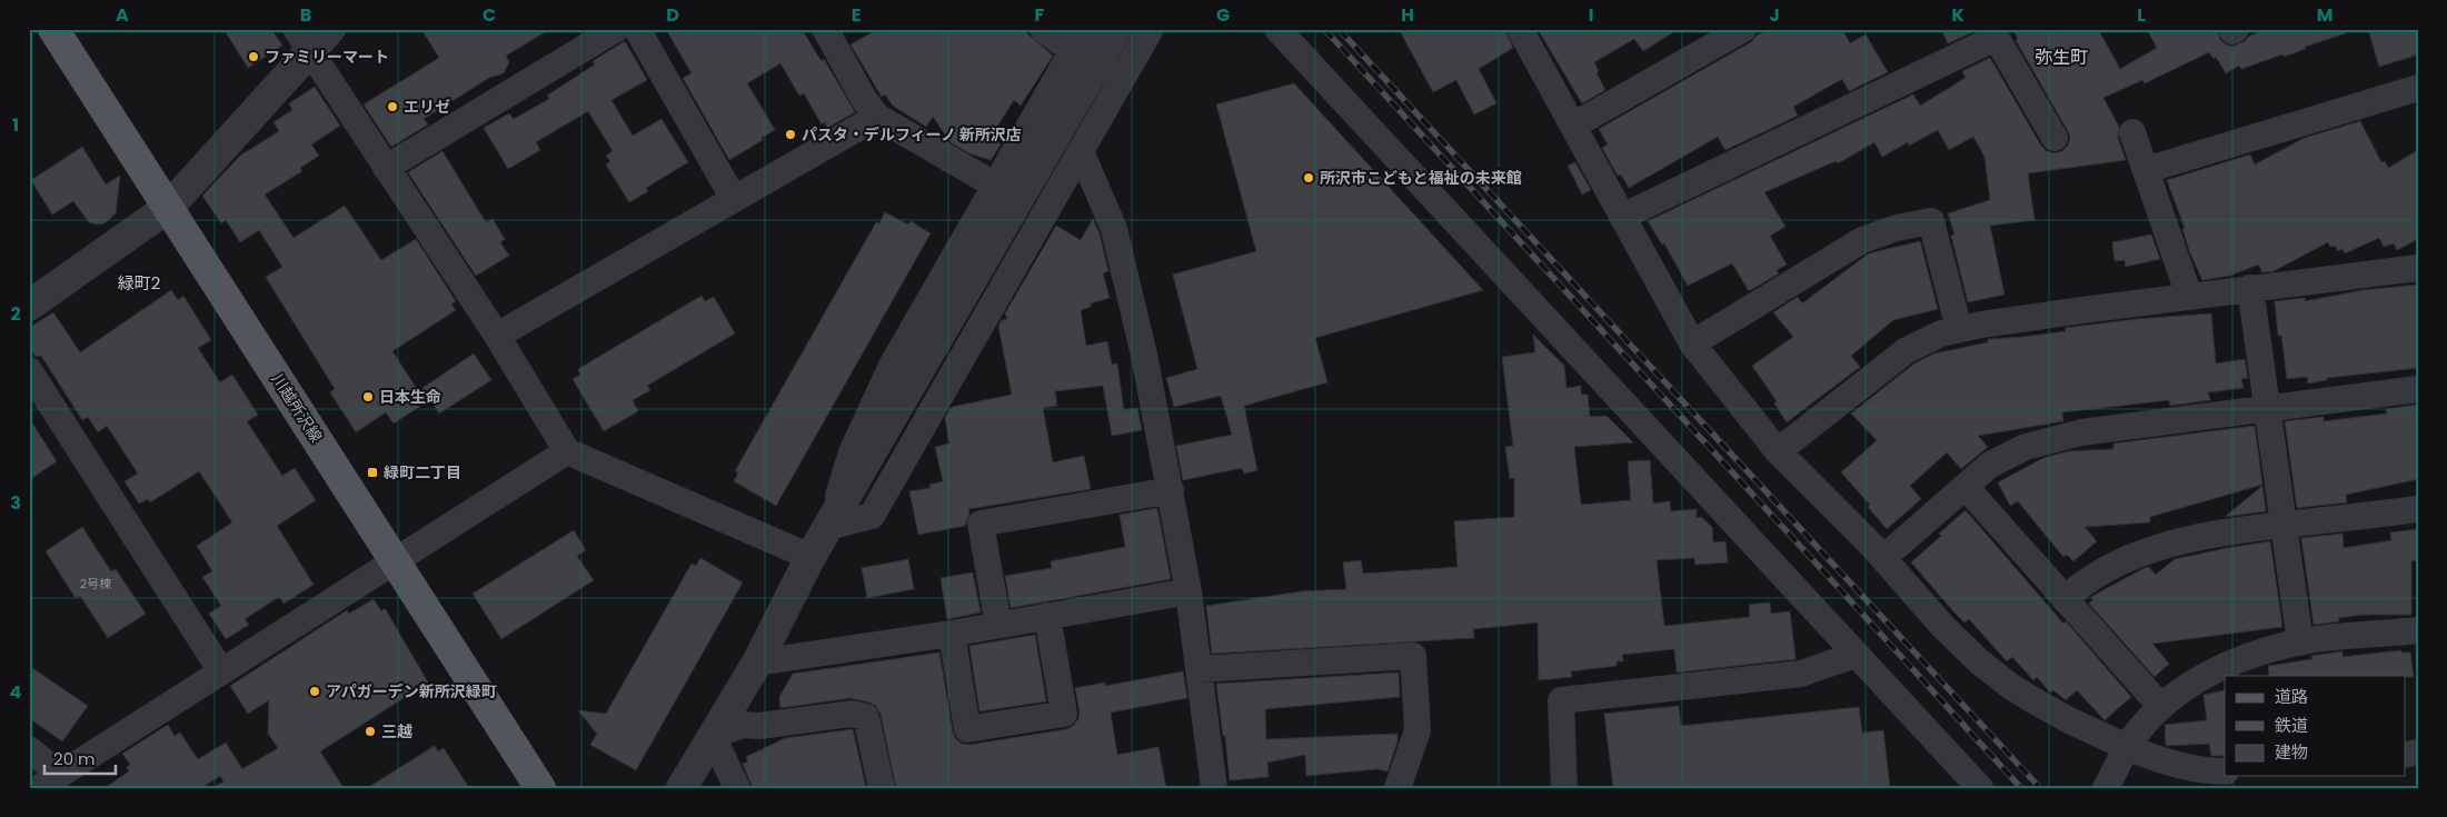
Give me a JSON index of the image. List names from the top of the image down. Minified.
{"streets":{"main road":["川越所沢線"]},"districts":["弥生町","緑町2"],"places":{"other":["ファミリーマート","エリゼ","パスタ・デルフィーノ 新所沢店","所沢市こどもと福祉の未来館","日本生命","アパガーデン新所沢緑町","三越"],"transit":["緑町二丁目"]},"house_numbers":["2号棟"],"legend":["道路","鉄道","建物"],"scale_bar":"20 m","grid":{"columns":["A","B","C","D","E","F","G","H","I","J","K","L","M"],"rows":["1","2","3","4"]}}
